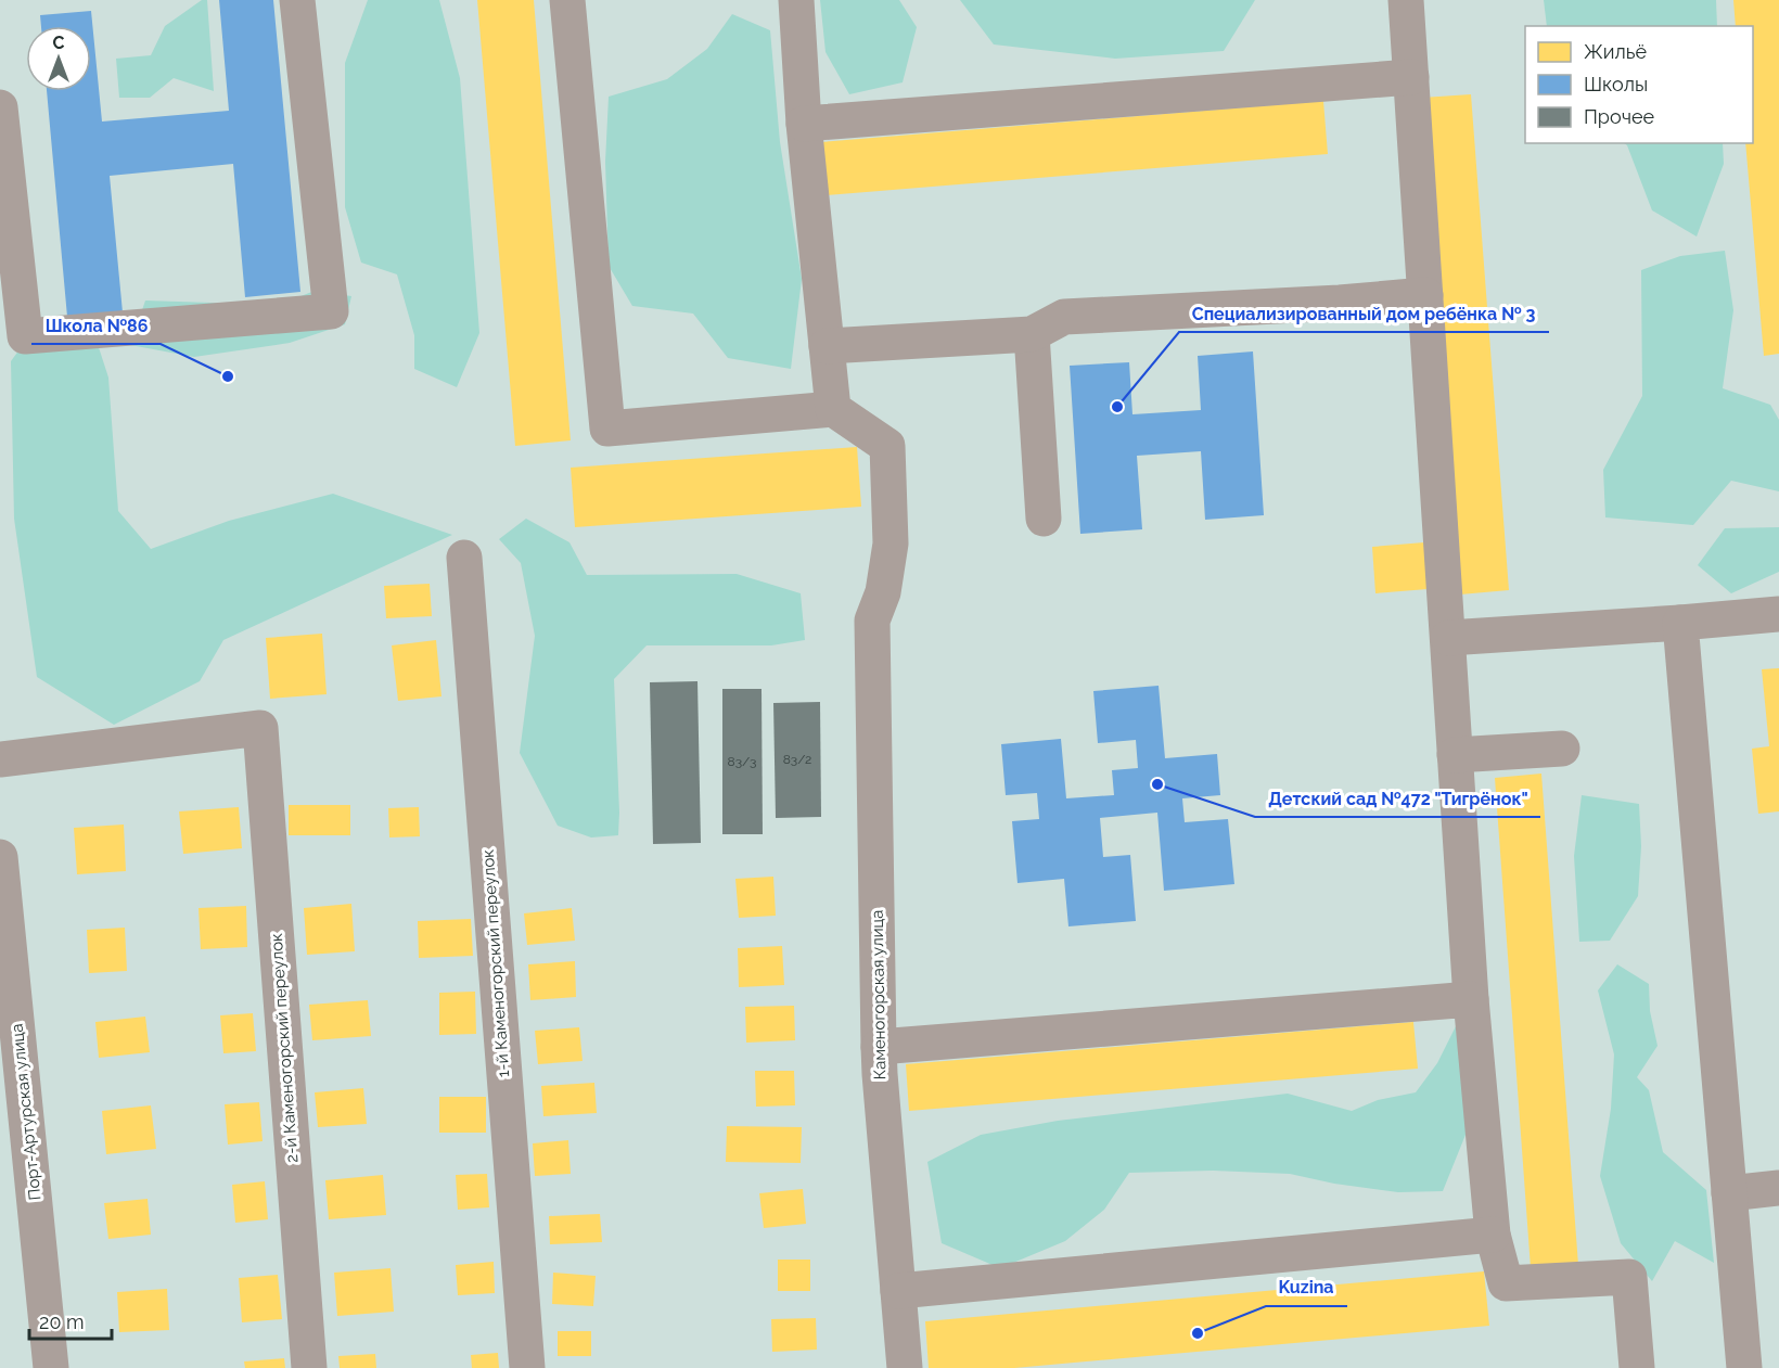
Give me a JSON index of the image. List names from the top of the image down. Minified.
{"streets":{"street":["1-й Каменогорский переулок","Каменогорская улица","2-й Каменогорский переулок","Порт-Артурская улица"]},"places":["Школа №86","Специализированный дом ребёнка № 3","Детский сад №472 \"Тигрёнок\"","Kuzina"],"house_numbers":["83/2","83/3"],"legend":["Жильё","Школы","Прочее"],"scale_bar":"20 m","north":"top"}
